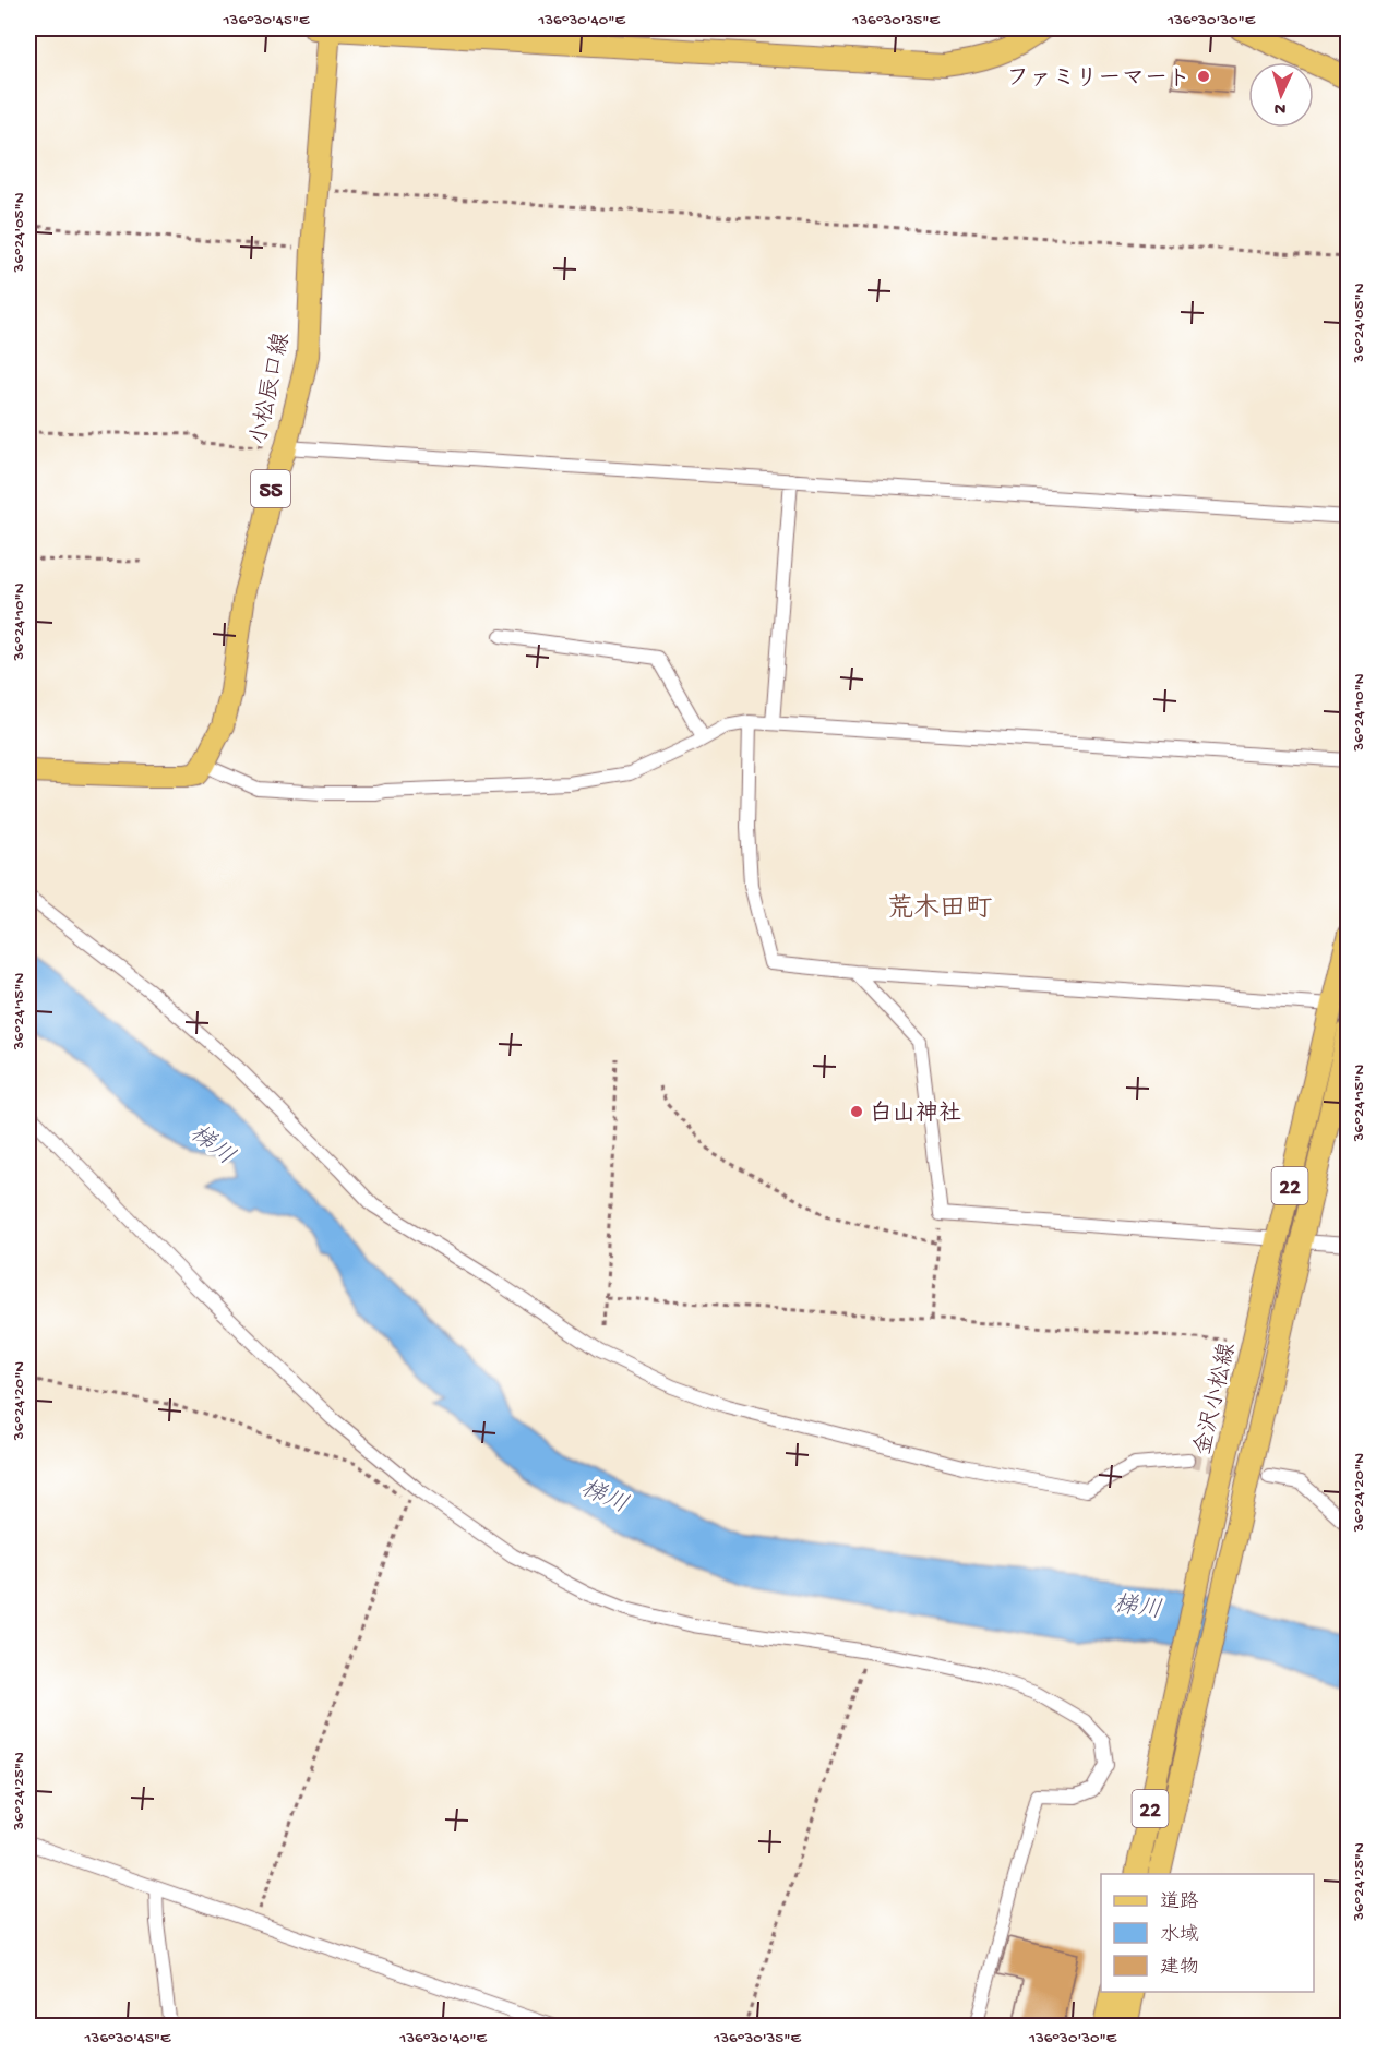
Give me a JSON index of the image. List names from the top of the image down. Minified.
{"streets":{"main road":["小松辰口線","55","22","金沢小松線"]},"districts":["荒木田町"],"water":["梯川"],"places":["ファミリーマート","白山神社"],"legend":["道路","水域","建物"],"north":"bottom","coordinates":["136°30'45\"E","136°30'40\"E","136°30'35\"E","136°30'30\"E","36°24'05\"N","36°24'10\"N","36°24'15\"N","36°24'20\"N","36°24'25\"N"]}
